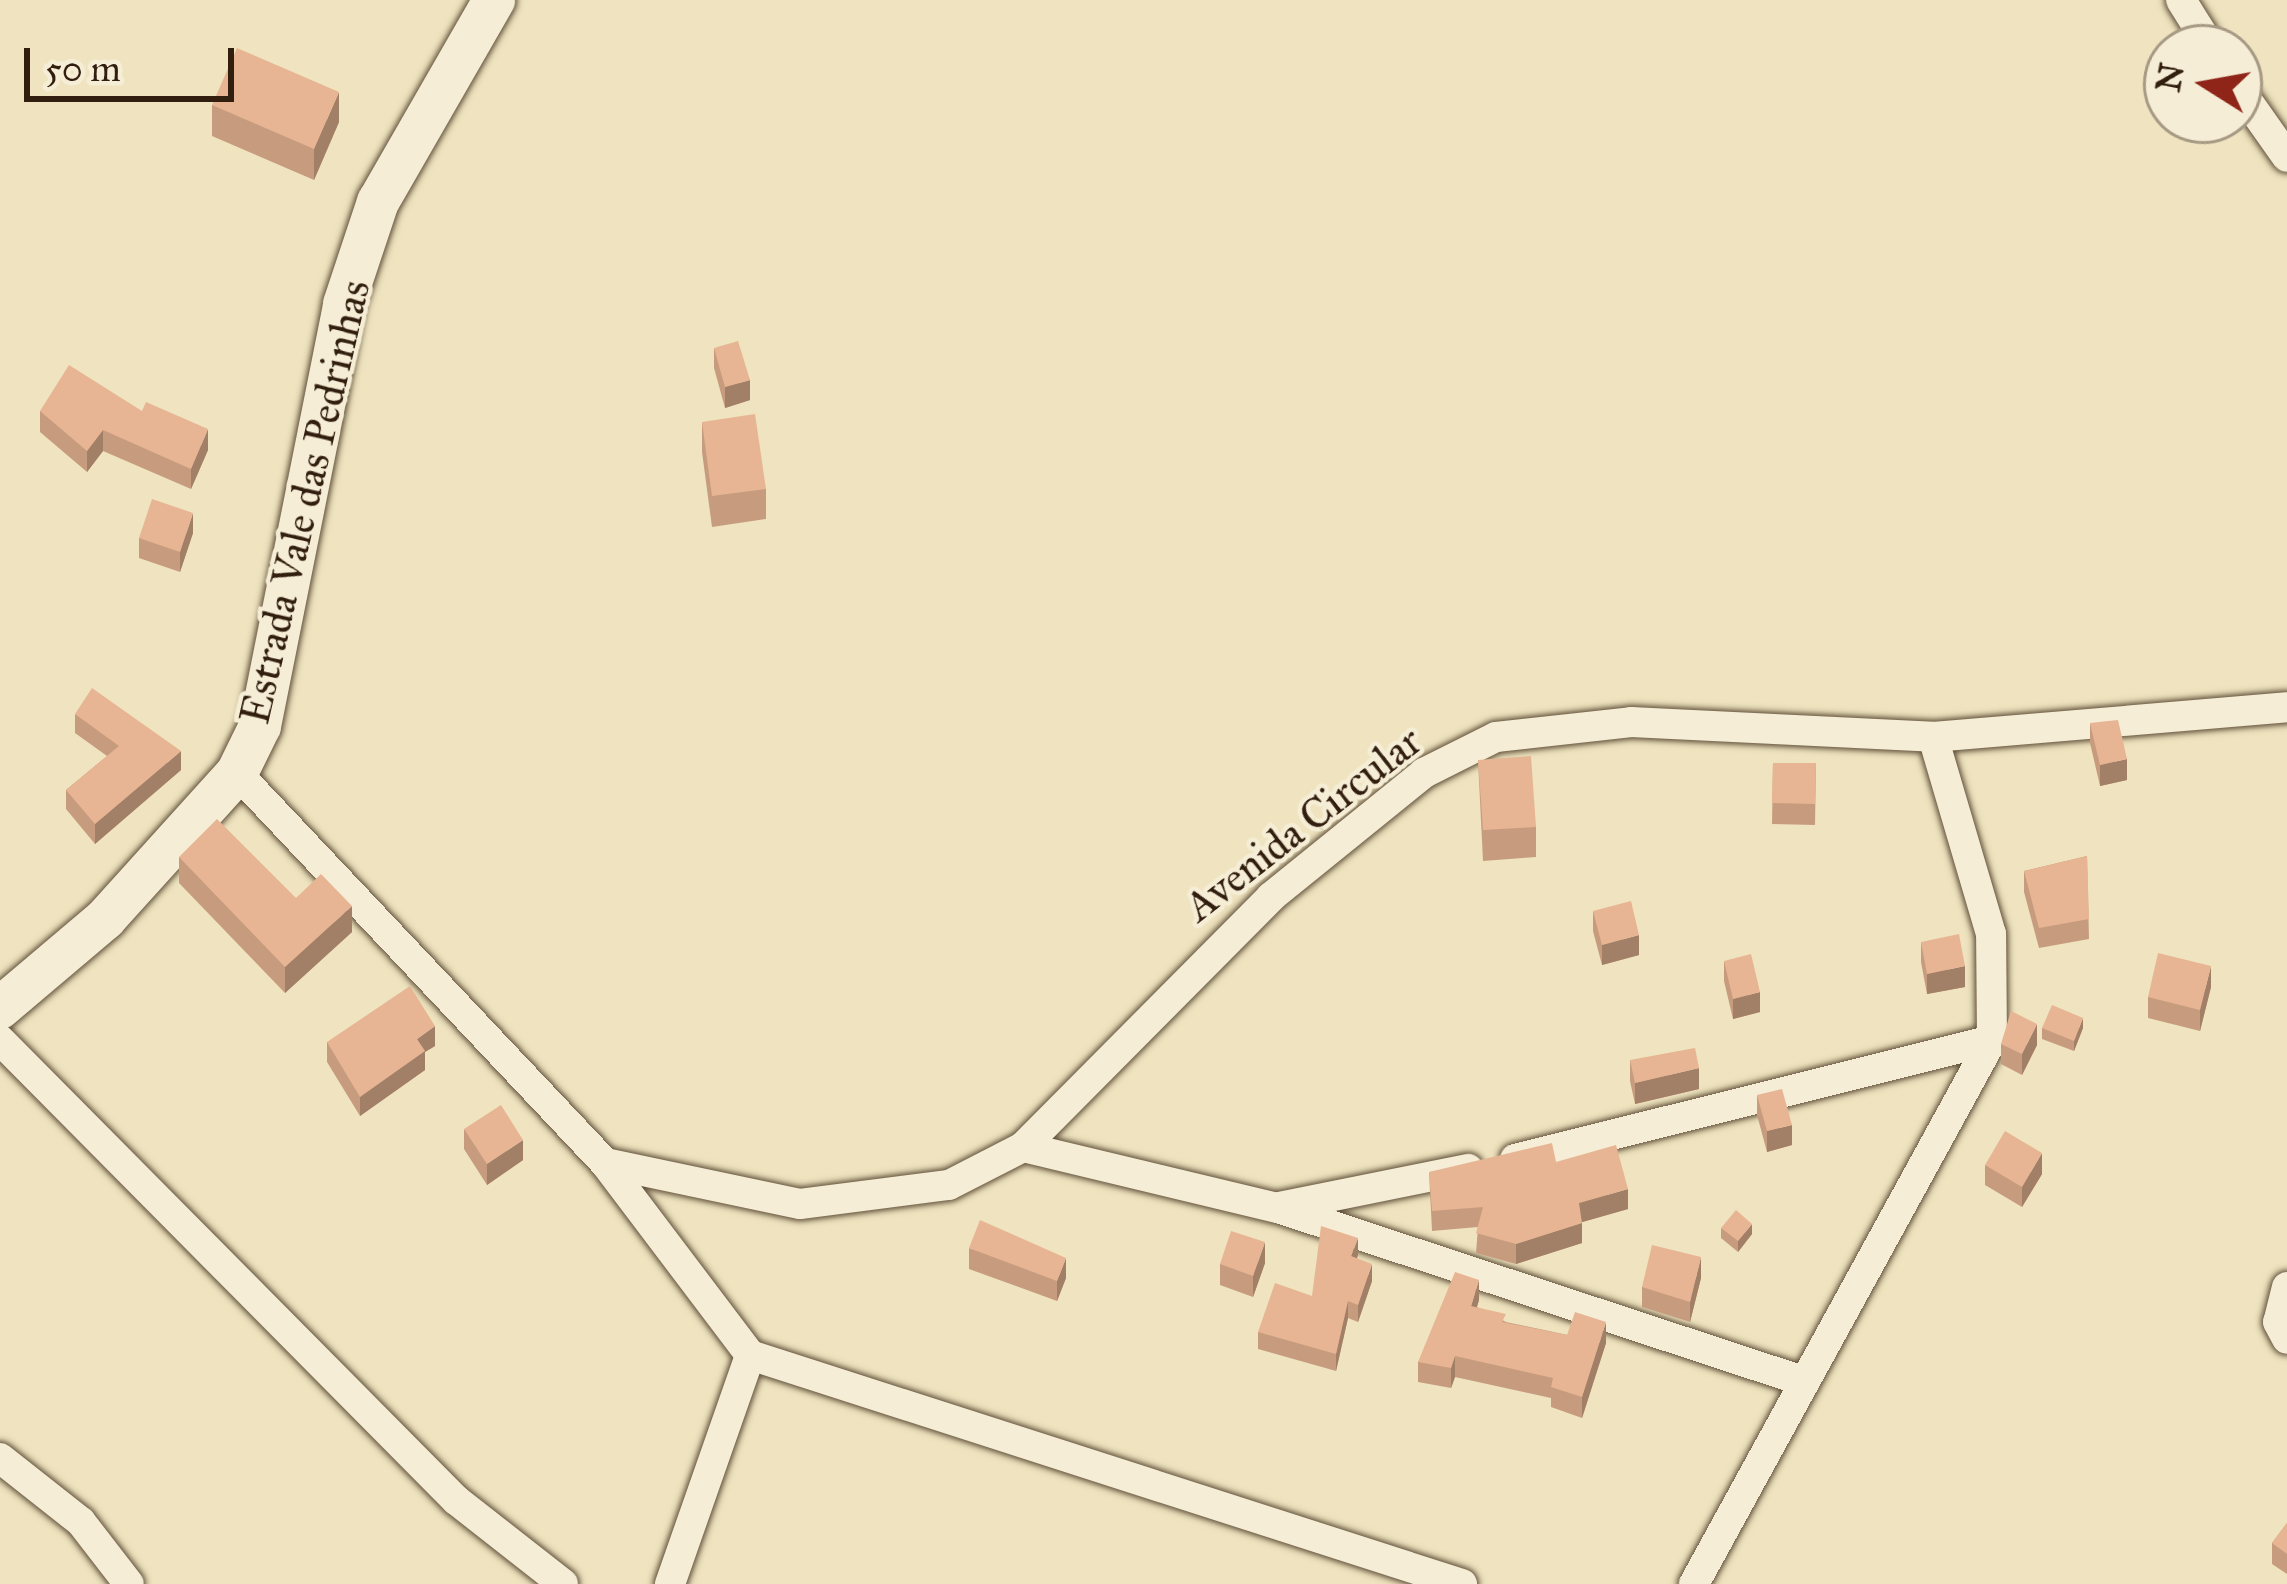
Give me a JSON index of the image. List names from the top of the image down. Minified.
{"streets":{"main road":["Estrada Vale das Pedrinhas"],"street":["Avenida Circular"]},"scale_bar":"50 m","north":"left"}
